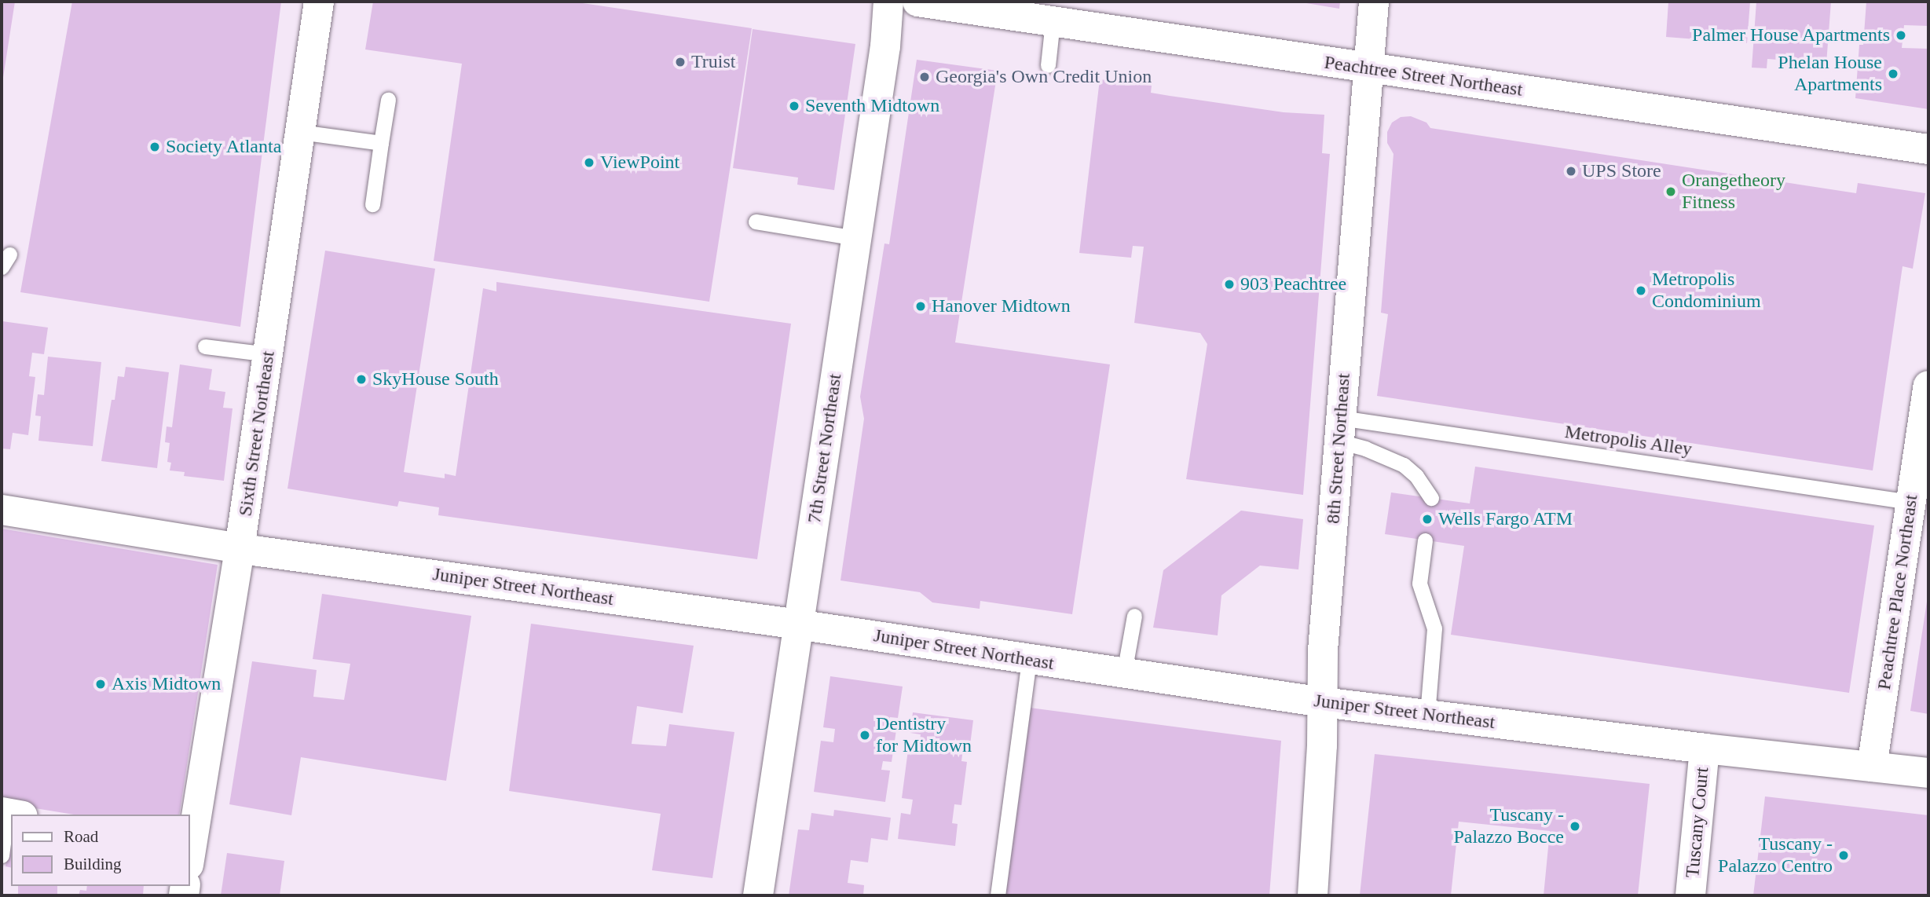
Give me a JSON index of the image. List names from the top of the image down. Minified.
{"streets":{"street":["Peachtree Street Northeast","Sixth Street Northeast","7th Street Northeast","8th Street Northeast","Juniper Street Northeast","Peachtree Place Northeast","Tuscany Court"],"lane":["Metropolis Alley"]},"crossings":[["Peachtree Street Northeast","8th Street Northeast"],["Sixth Street Northeast","Juniper Street Northeast"],["Metropolis Alley","8th Street Northeast"],["Metropolis Alley","Peachtree Place Northeast"],["7th Street Northeast","Juniper Street Northeast"],["8th Street Northeast","Juniper Street Northeast"],["Juniper Street Northeast","Peachtree Place Northeast"],["Juniper Street Northeast","Tuscany Court"]],"places":["Palmer House Apartments","Truist","Phelan House Apartments","Georgia's Own Credit Union","Seventh Midtown","Society Atlanta","ViewPoint","UPS Store","Orangetheory Fitness","903 Peachtree","Metropolis Condominium","Hanover Midtown","SkyHouse South","Wells Fargo ATM","Axis Midtown","Dentistry for Midtown","Tuscany - Palazzo Bocce","Tuscany - Palazzo Centro"],"legend":["Road","Building"]}
